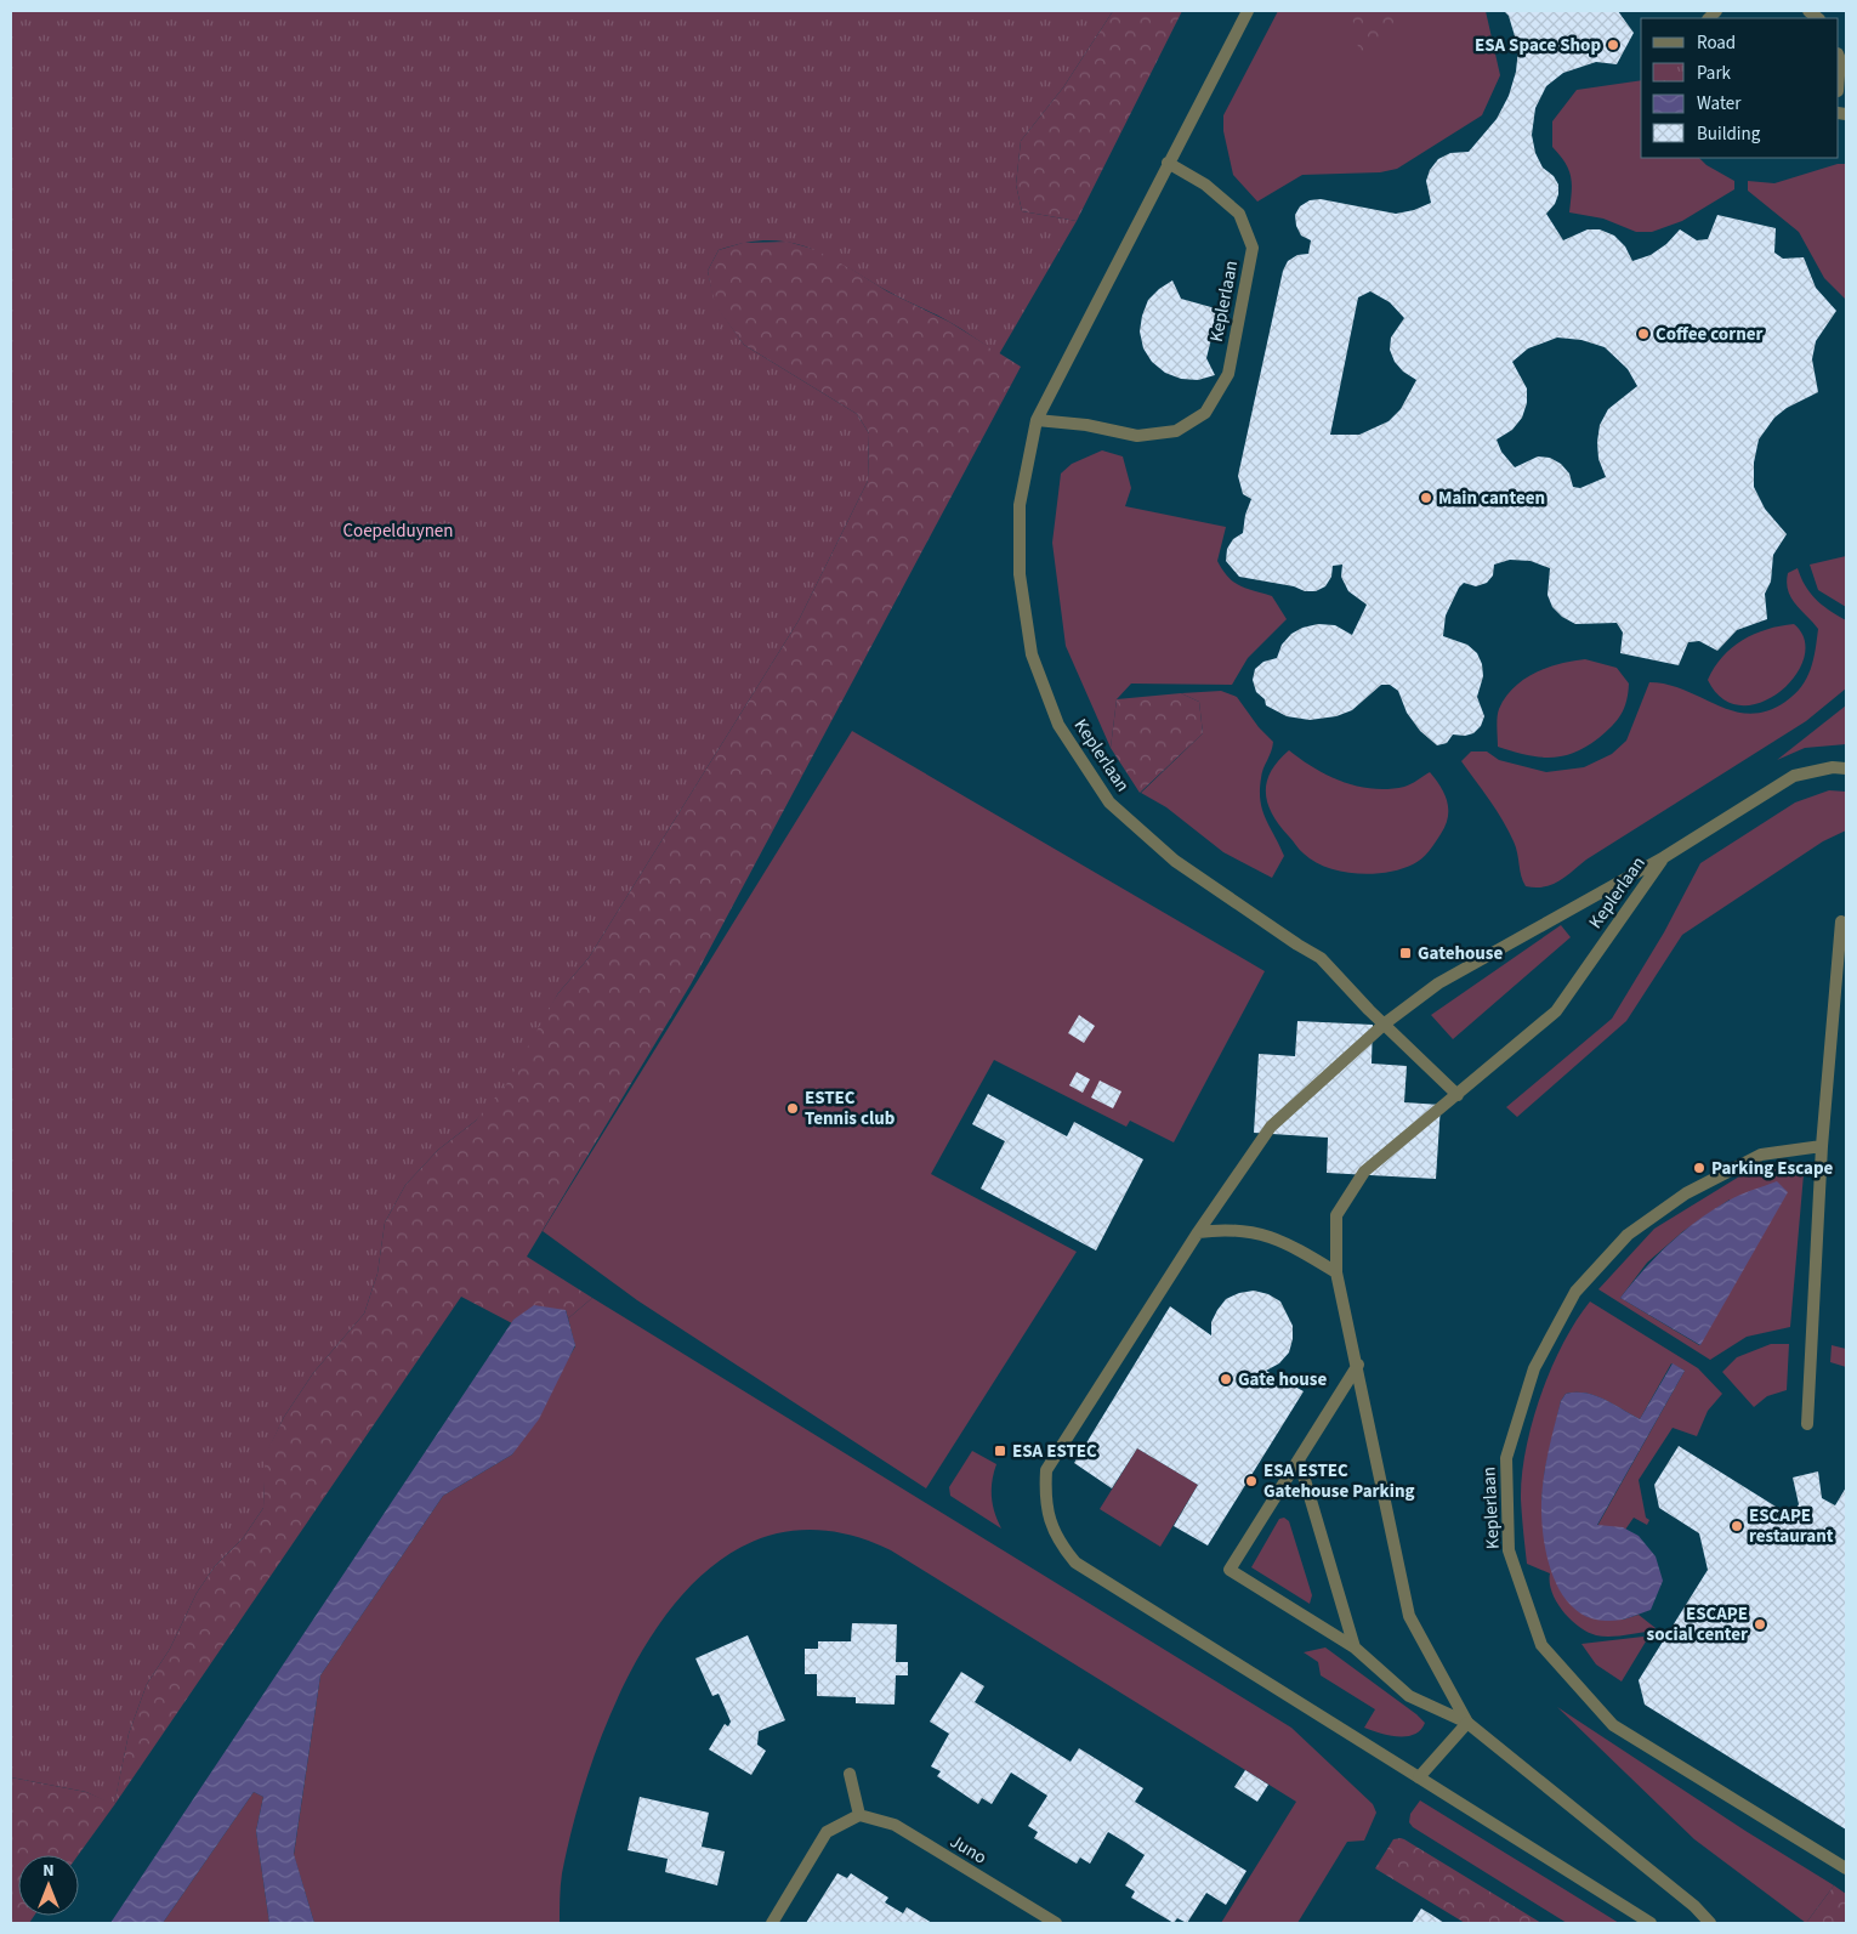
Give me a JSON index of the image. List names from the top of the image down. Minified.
{"streets":{"street":["Keplerlaan","Juno"]},"parks":["Coepelduynen"],"places":{"other":["ESA Space Shop","Coffee corner","Main canteen","ESTEC Tennis club","Parking Escape","Gate house","ESA ESTEC Gatehouse Parking","ESCAPE restaurant","ESCAPE social center"],"transit":["Gatehouse","ESA ESTEC"]},"legend":["Road","Park","Water","Building"],"north":"top"}
